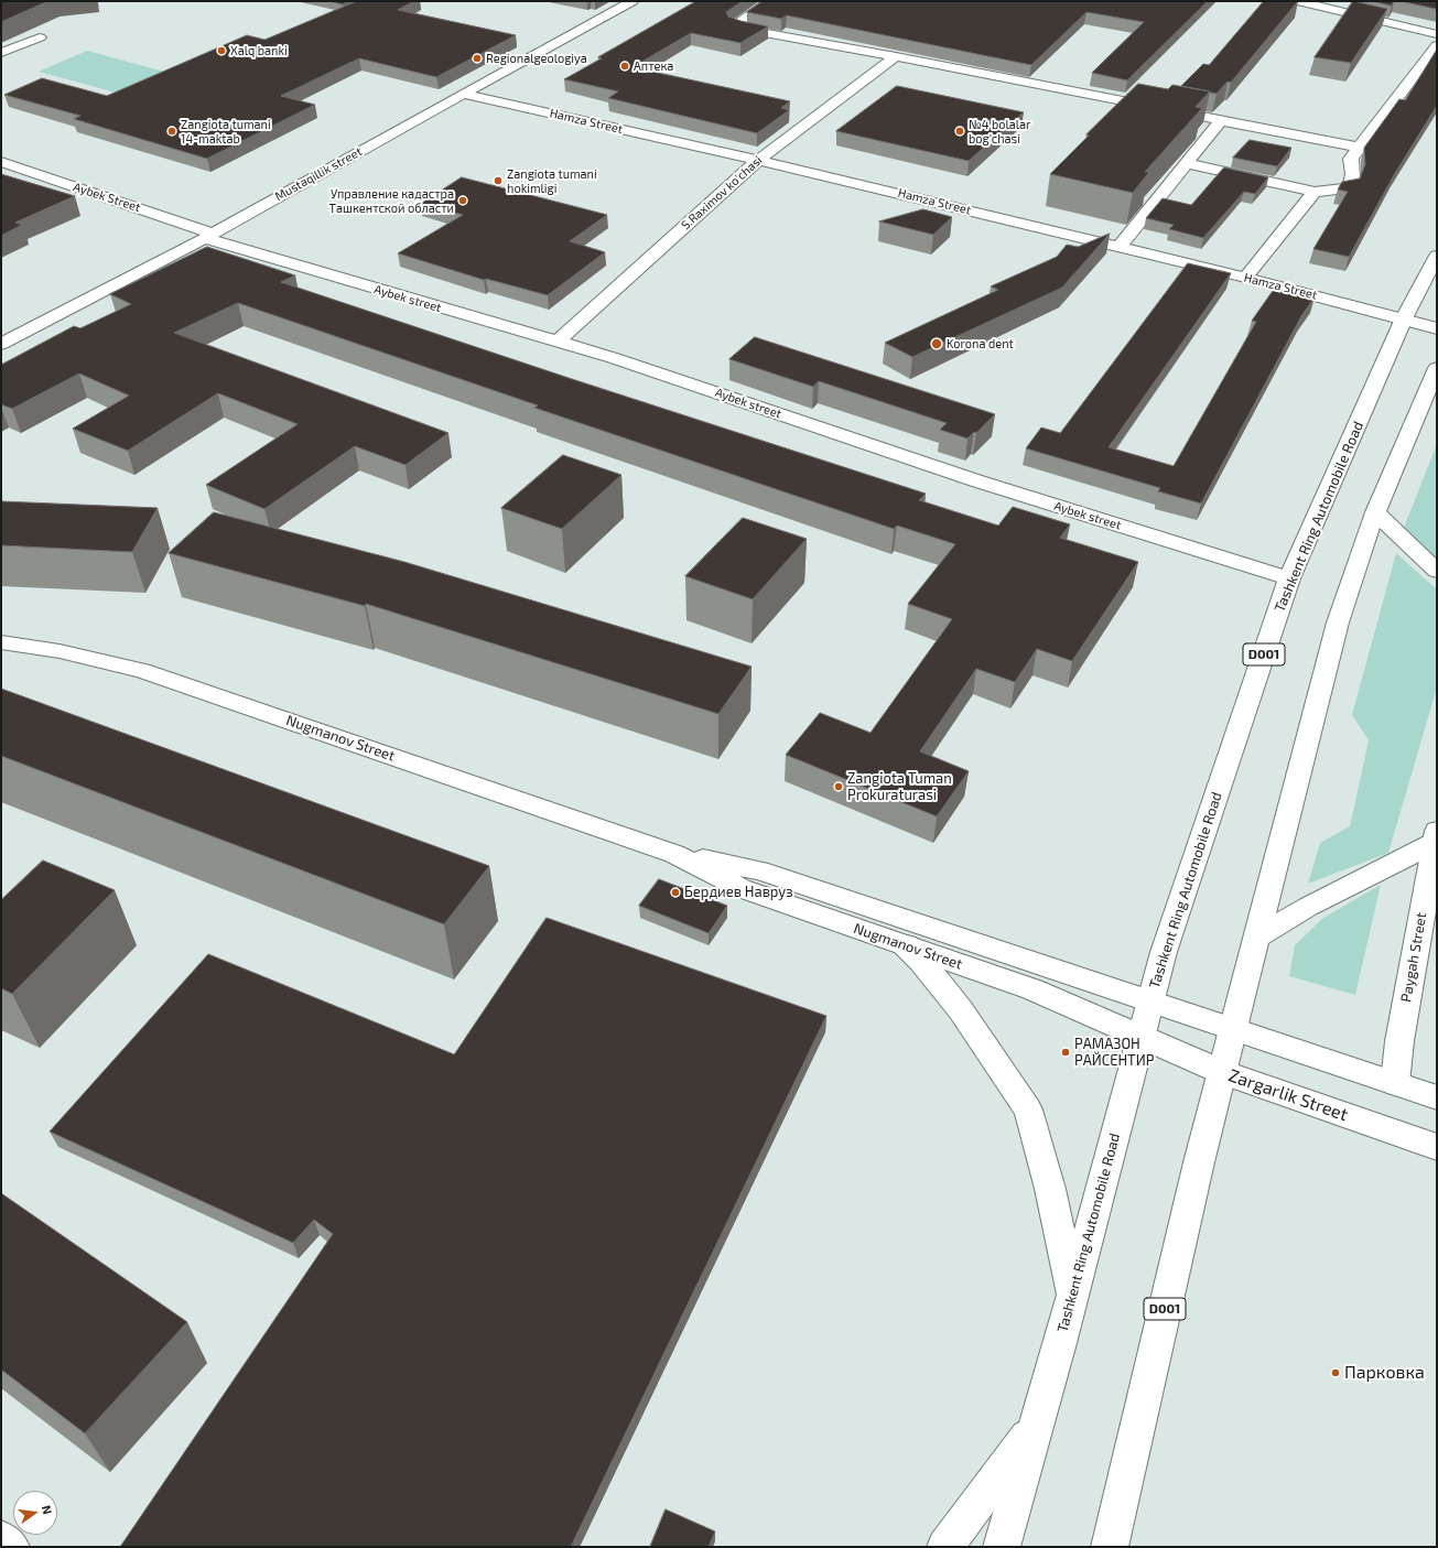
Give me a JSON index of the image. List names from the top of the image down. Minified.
{"streets":{"main road":["Hamza Street","Mustaqillik street","S.Raximov ko'chasi","Aybek Street","Aybek street","Tashkent Ring Automobile Road","D001","Nugmanov Street","Paygah Street","Zargarlik Street"]},"crossings":[["Hamza Street","Mustaqillik street"],["Hamza Street","S.Raximov ko'chasi"],["Hamza Street","Tashkent Ring Automobile Road"],["Mustaqillik street","Aybek Street"],["Mustaqillik street","Aybek street"],["S.Raximov ko'chasi","Aybek street"],["Aybek Street","Aybek street"],["Aybek street","Tashkent Ring Automobile Road"],["Tashkent Ring Automobile Road","Nugmanov Street"],["Tashkent Ring Automobile Road","Zargarlik Street"],["D001","Zargarlik Street"],["Nugmanov Street","Zargarlik Street"]],"places":["Xalq banki","Regionalgeologiya","Аптека","Zangiota tumani 14-maktab","№4 bolalar bog'chasi","Zangiota tumani hokimligi","Управление кадастра Ташкентской области","Korona dent","Zangiota Tuman Prokuraturasi","Бердиев Навруз","РАМАЗОН РАЙСЕНТИР","Парковка"],"north":"right"}
